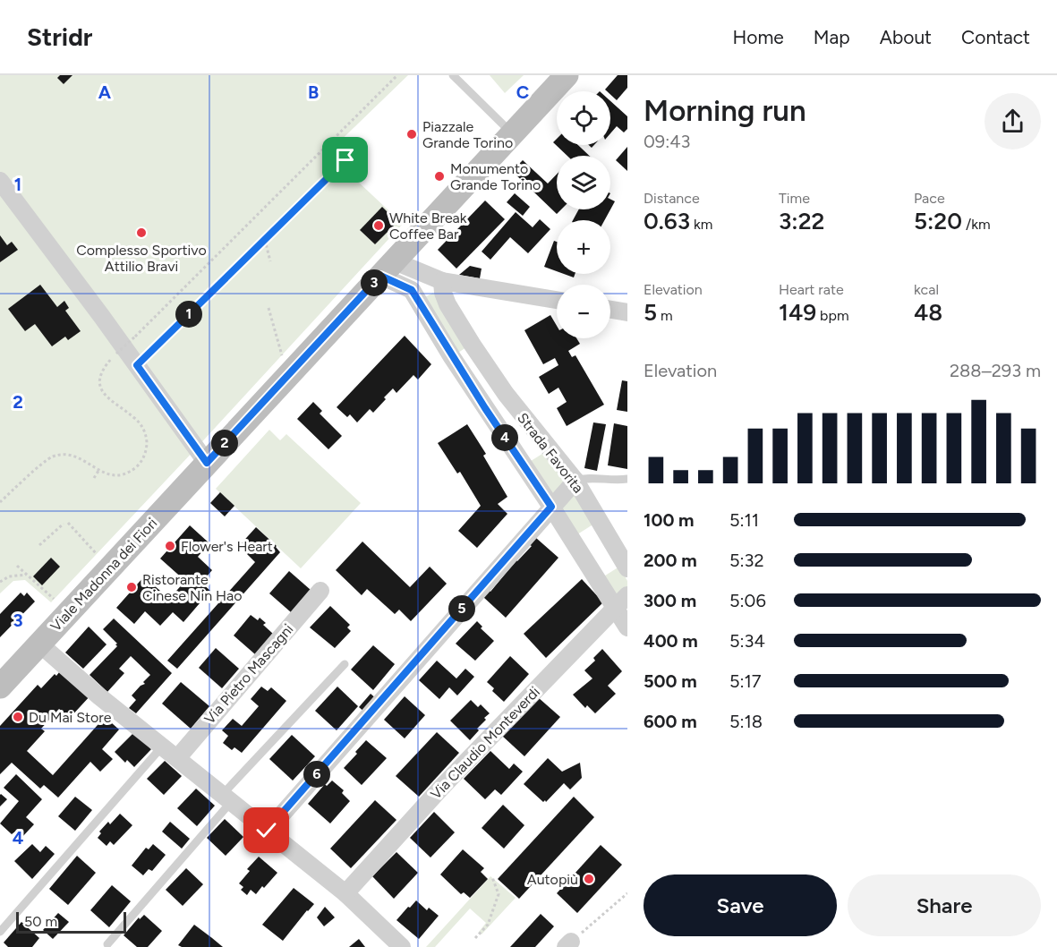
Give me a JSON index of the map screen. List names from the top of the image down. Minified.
{"streets":{"main road":["Viale Madonna dei Fiori"],"street":["Strada Favorita","Via Pietro Mascagni","Via Claudio Monteverdi"]},"crossings":[["Strada Favorita","Via Claudio Monteverdi"]],"places":["Piazzale Grande Torino","Monumento Grande Torino","White Break Coffee Bar","Complesso Sportivo Attilio Bravi","Flower's Heart","Ristorante Cinese Nin Hao","Du Mai Store","Autopiù"],"scale_bar":"50 m","page":{"header":"Stridr","nav":["Home","Map","About","Contact"],"heading":["Morning run","09:43"],"map_buttons":["+","−"],"stats":[["Distance","0.63 km"],["Time","3:22"],["Pace","5:20 /km"],["Elevation","5 m"],["Heart rate","149 bpm"],["kcal","48"]],"pins":["3","1","4","2","5","6"],"chart":["Elevation","288–293 m"],"list":[{"name":"100 m","note":"5:11"},{"name":"200 m","note":"5:32"},{"name":"300 m","note":"5:06"},{"name":"400 m","note":"5:34"},{"name":"500 m","note":"5:17"},{"name":"600 m","note":"5:18"}],"buttons":["Save","Share"],"scale":"50 m"},"grid":{"columns":["A","B","C"],"rows":["1","2","3","4"]}}
